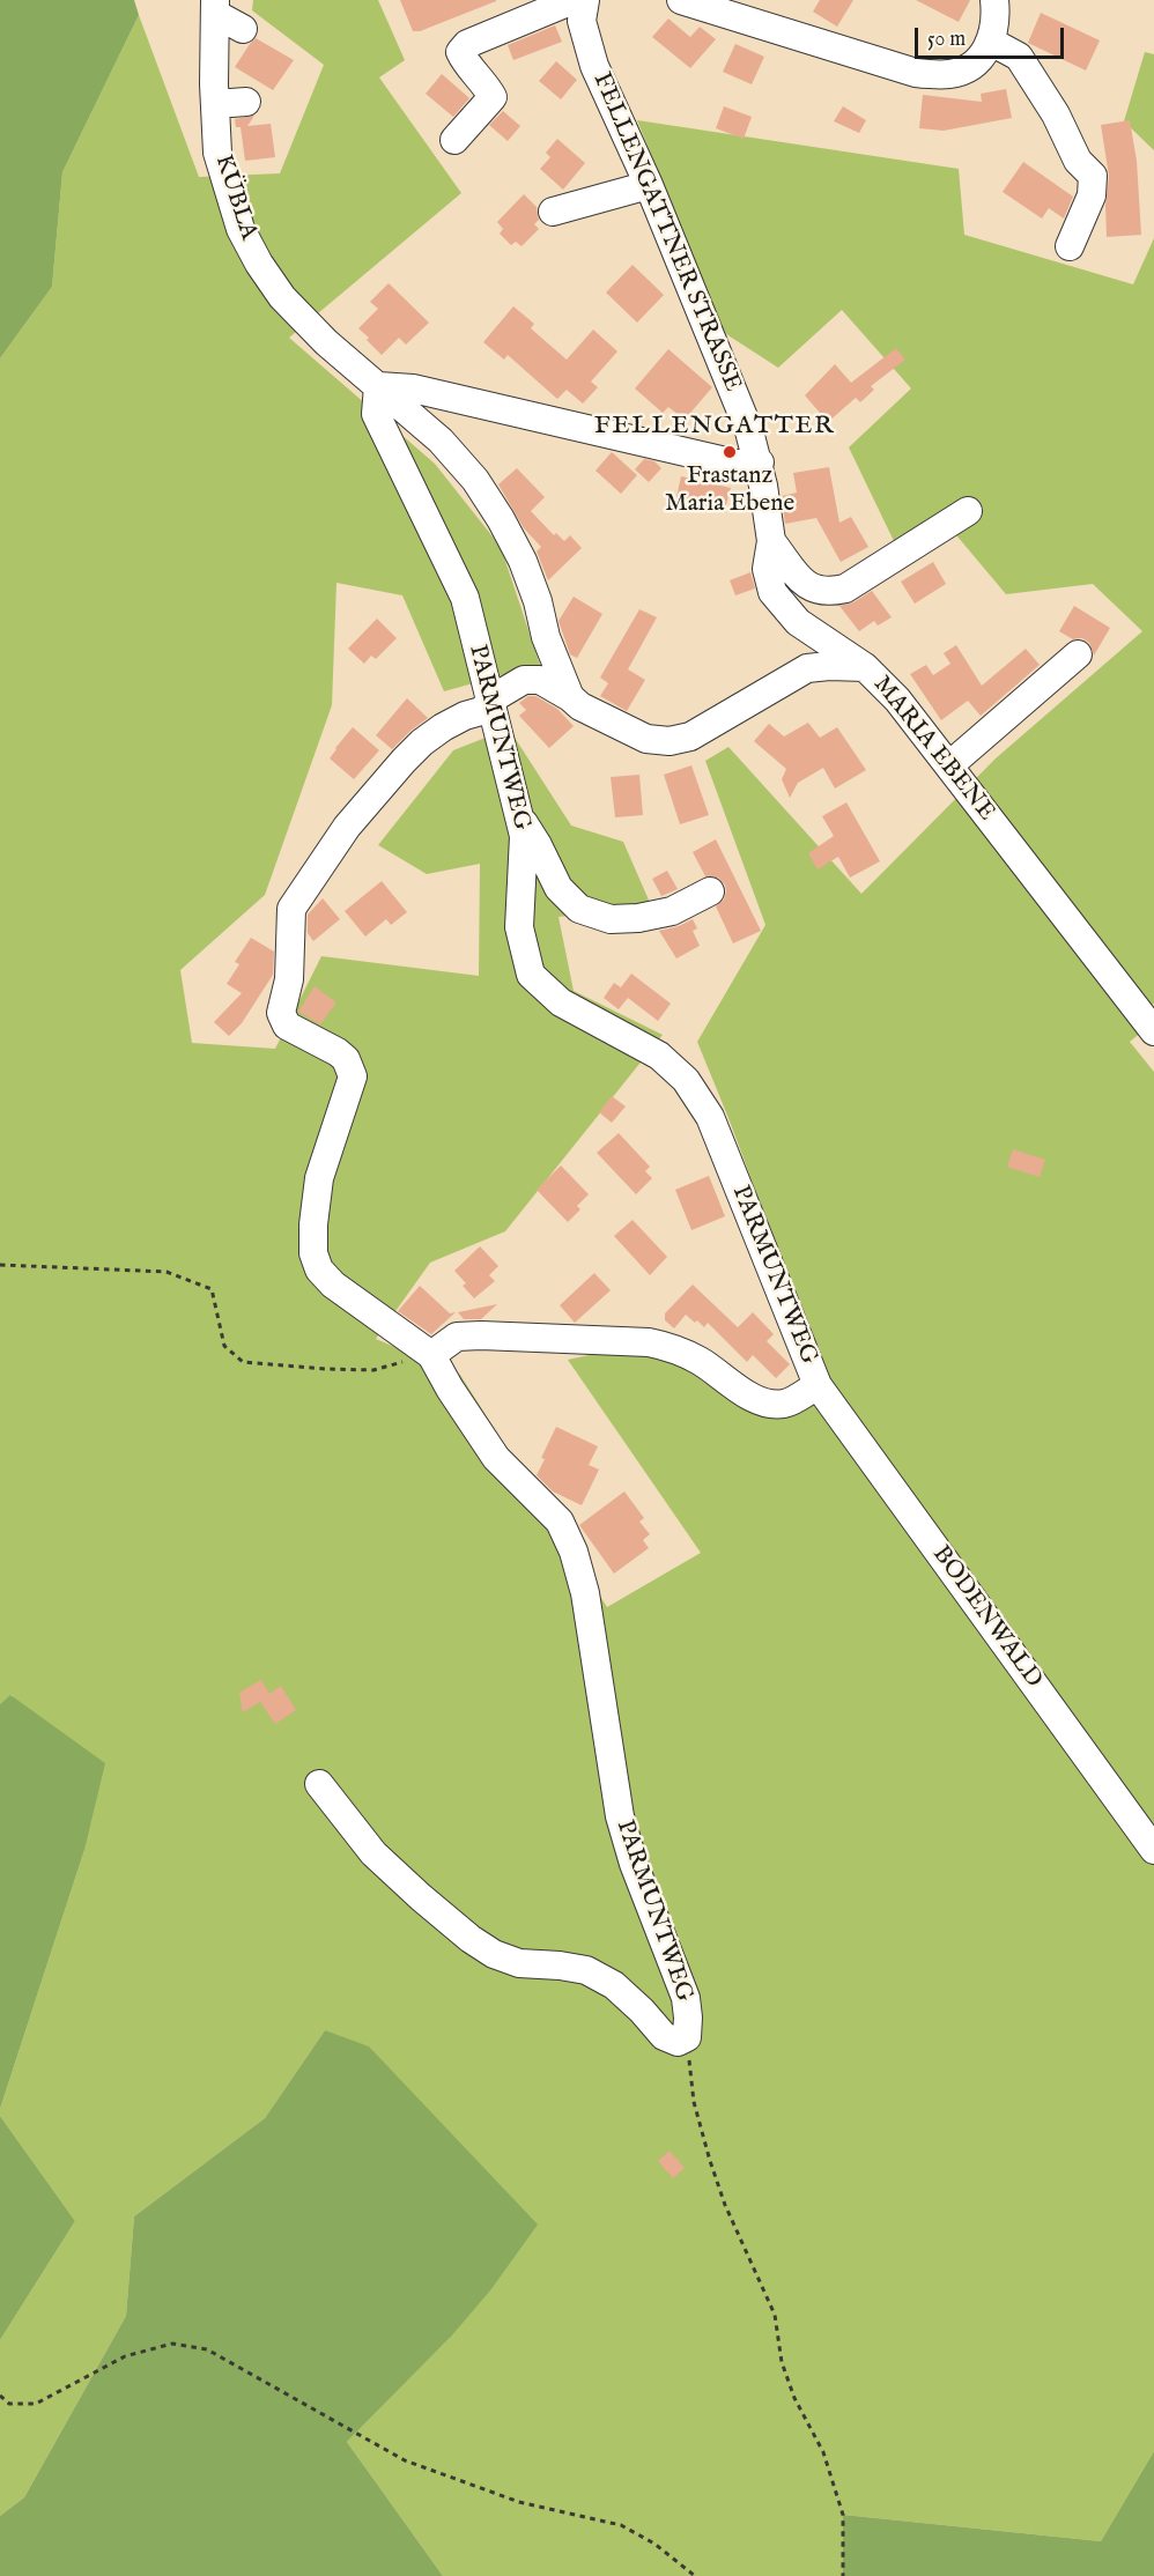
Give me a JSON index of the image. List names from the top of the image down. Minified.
{"streets":{"street":["KÜBLA","FELLENGATTNER STRASSE","PARMUNTWEG","MARIA EBENE","BODENWALD"]},"crossings":[["KÜBLA","PARMUNTWEG"],["FELLENGATTNER STRASSE","MARIA EBENE"],["PARMUNTWEG","BODENWALD"]],"districts":["FELLENGATTER"],"places":["Frastanz Maria Ebene"],"scale_bar":"50 m"}
